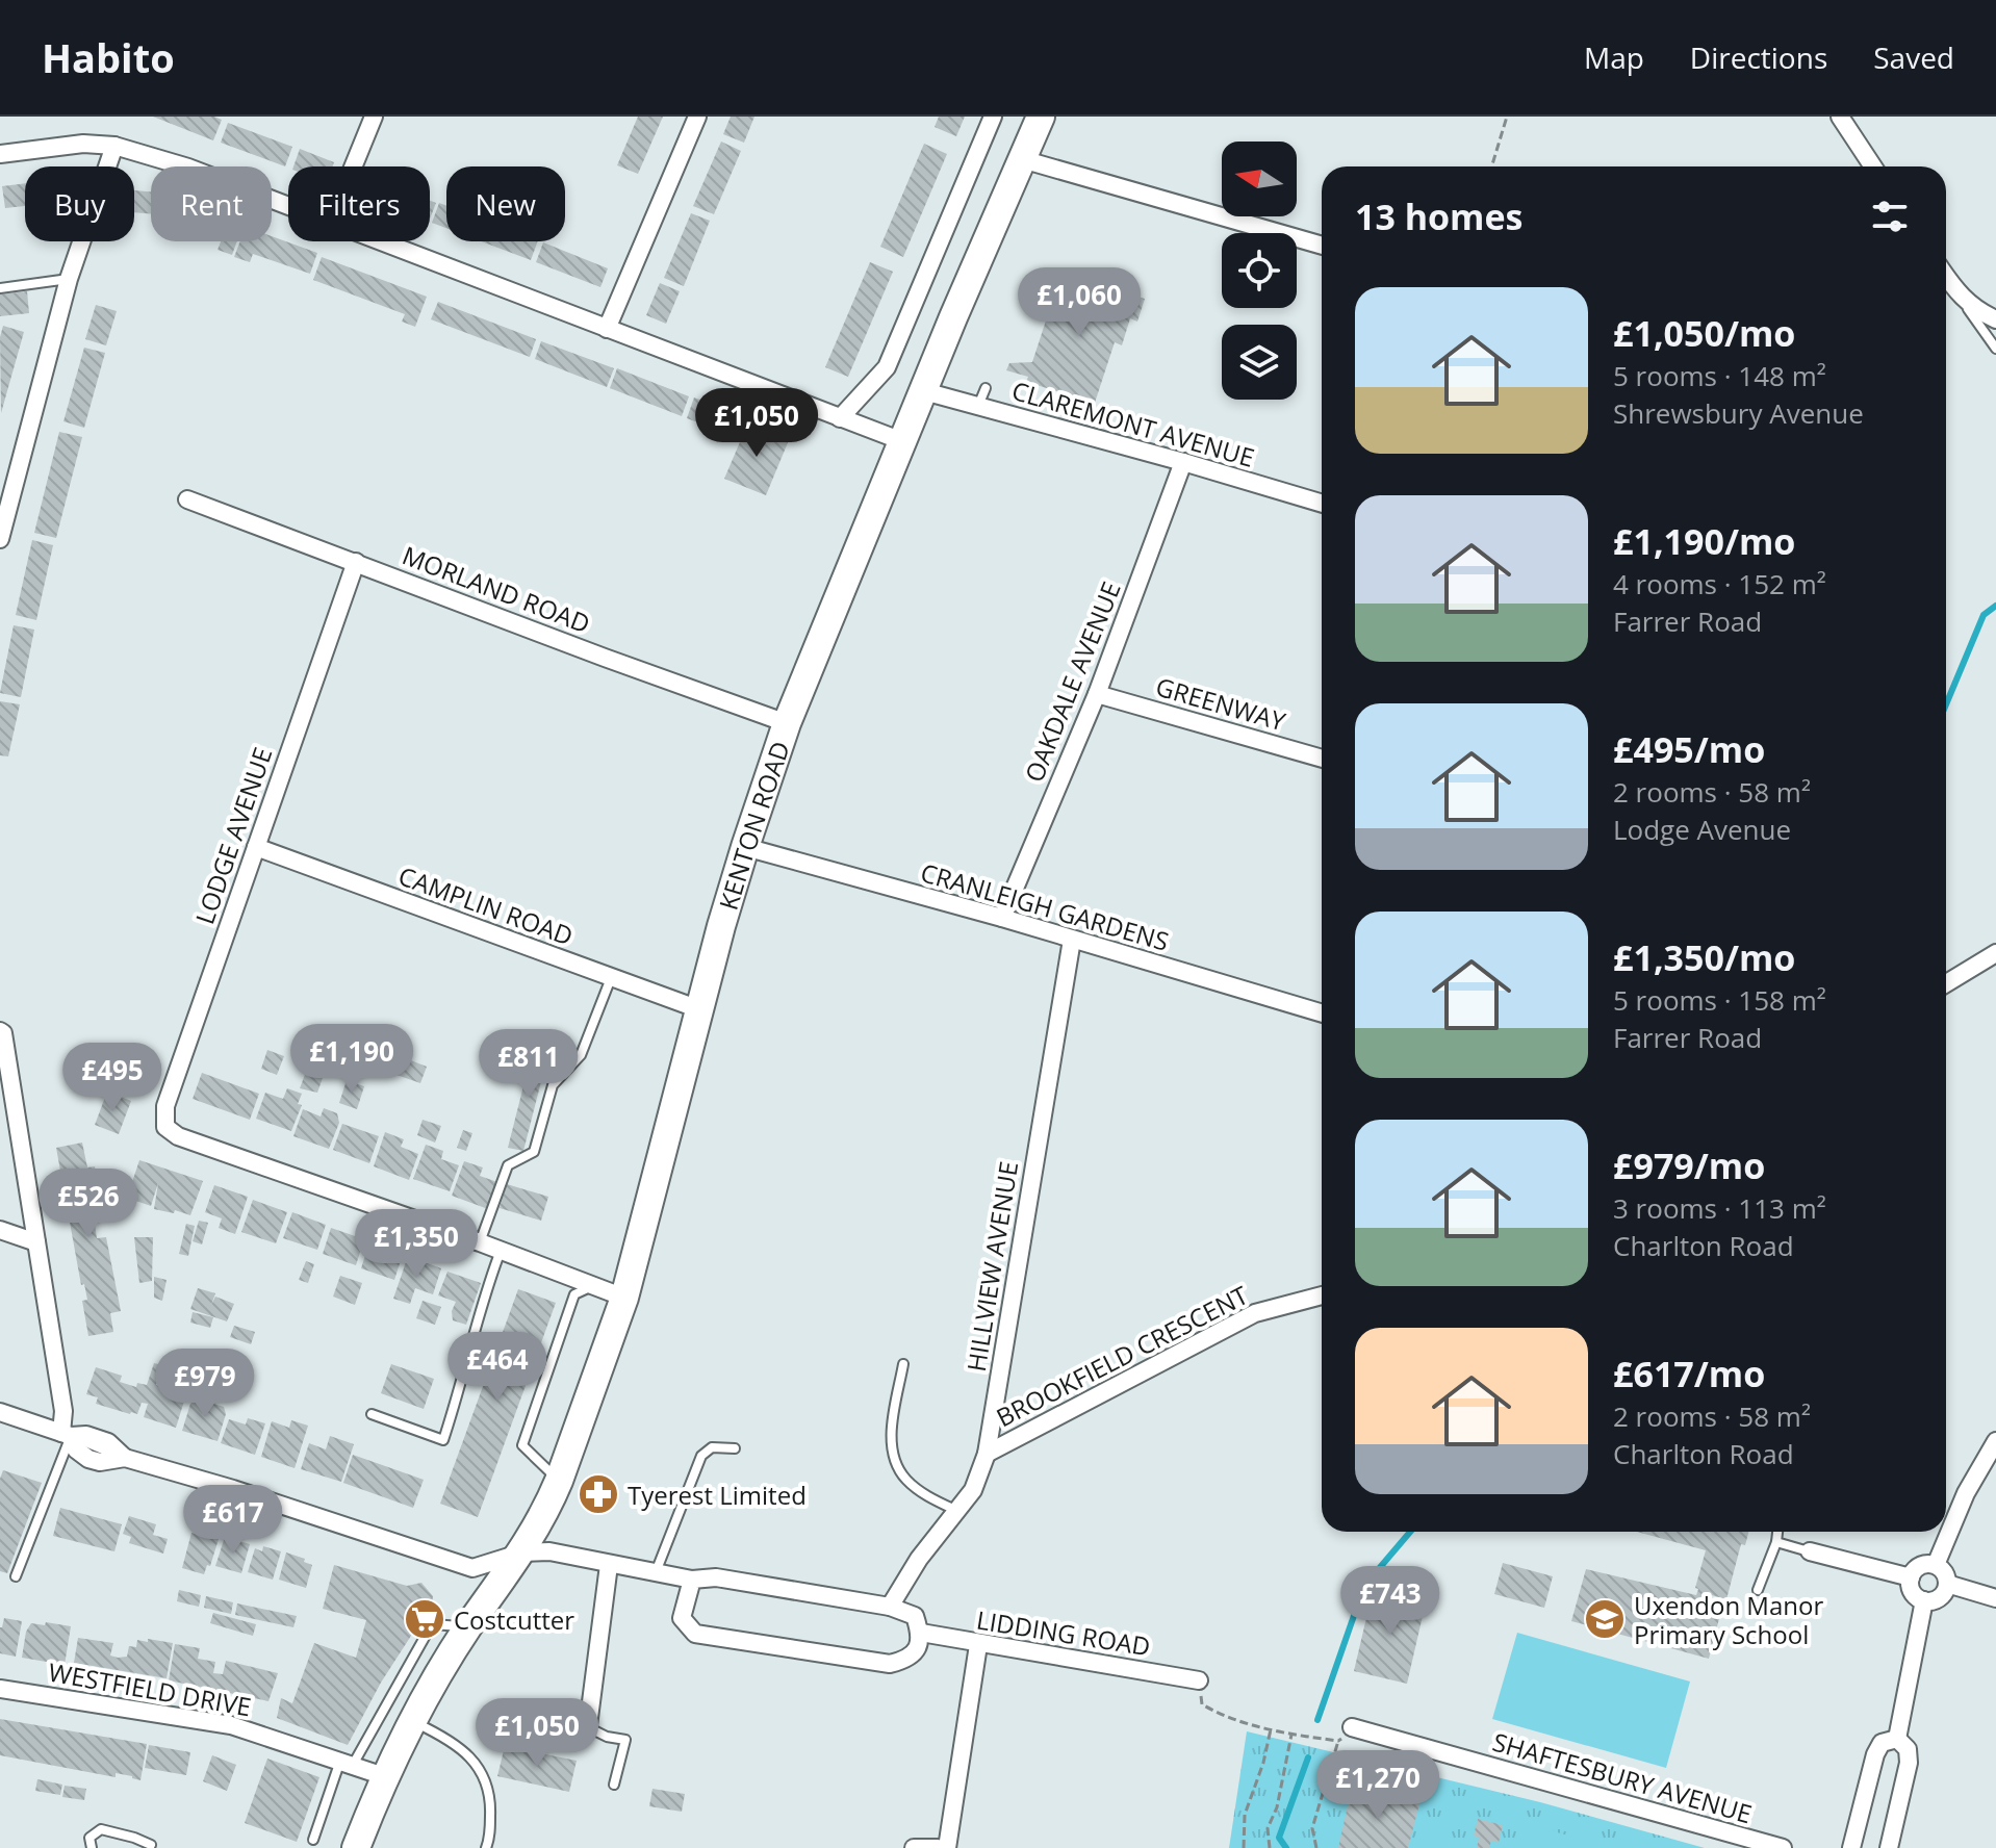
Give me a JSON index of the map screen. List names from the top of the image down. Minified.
{"streets":{"main road":["KENTON ROAD"],"street":["CLAREMONT AVENUE","MORLAND ROAD","OAKDALE AVENUE","GREENWAY","LODGE AVENUE","CAMPLIN ROAD","CRANLEIGH GARDENS","HILLVIEW AVENUE","BROOKFIELD CRESCENT","LIDDING ROAD","WESTFIELD DRIVE","SHAFTESBURY AVENUE"]},"crossings":[["CLAREMONT AVENUE","OAKDALE AVENUE"],["CLAREMONT AVENUE","KENTON ROAD"],["MORLAND ROAD","KENTON ROAD"],["MORLAND ROAD","LODGE AVENUE"],["OAKDALE AVENUE","GREENWAY"],["OAKDALE AVENUE","CRANLEIGH GARDENS"],["KENTON ROAD","CAMPLIN ROAD"],["KENTON ROAD","CRANLEIGH GARDENS"],["KENTON ROAD","WESTFIELD DRIVE"],["LODGE AVENUE","CAMPLIN ROAD"],["CRANLEIGH GARDENS","HILLVIEW AVENUE"],["HILLVIEW AVENUE","BROOKFIELD CRESCENT"]],"places":{"pharmacy":["Tyerest Limited"],"supermarket":["Costcutter"],"school or university":["Uxendon Manor Primary School"]},"north":"left","page":{"header":"Habito","nav":["Map","Directions","Saved"],"chip":["Buy","Rent","Filters","New"],"heading":"13 homes","list":[{"name":"£1,050/mo","note":"5 rooms · 148 m² · Shrewsbury Avenue"},{"name":"£1,190/mo","note":"4 rooms · 152 m² · Farrer Road"},{"name":"£495/mo","note":"2 rooms · 58 m² · Lodge Avenue"},{"name":"£1,350/mo","note":"5 rooms · 158 m² · Farrer Road"},{"name":"£979/mo","note":"3 rooms · 113 m² · Charlton Road"},{"name":"£617/mo","note":"2 rooms · 58 m² · Charlton Road"}],"price":["£1,060","£1,050","£1,190","£811","£495","£526","£1,350","£464","£979","£617","£743","£1,050","£1,270"]}}
